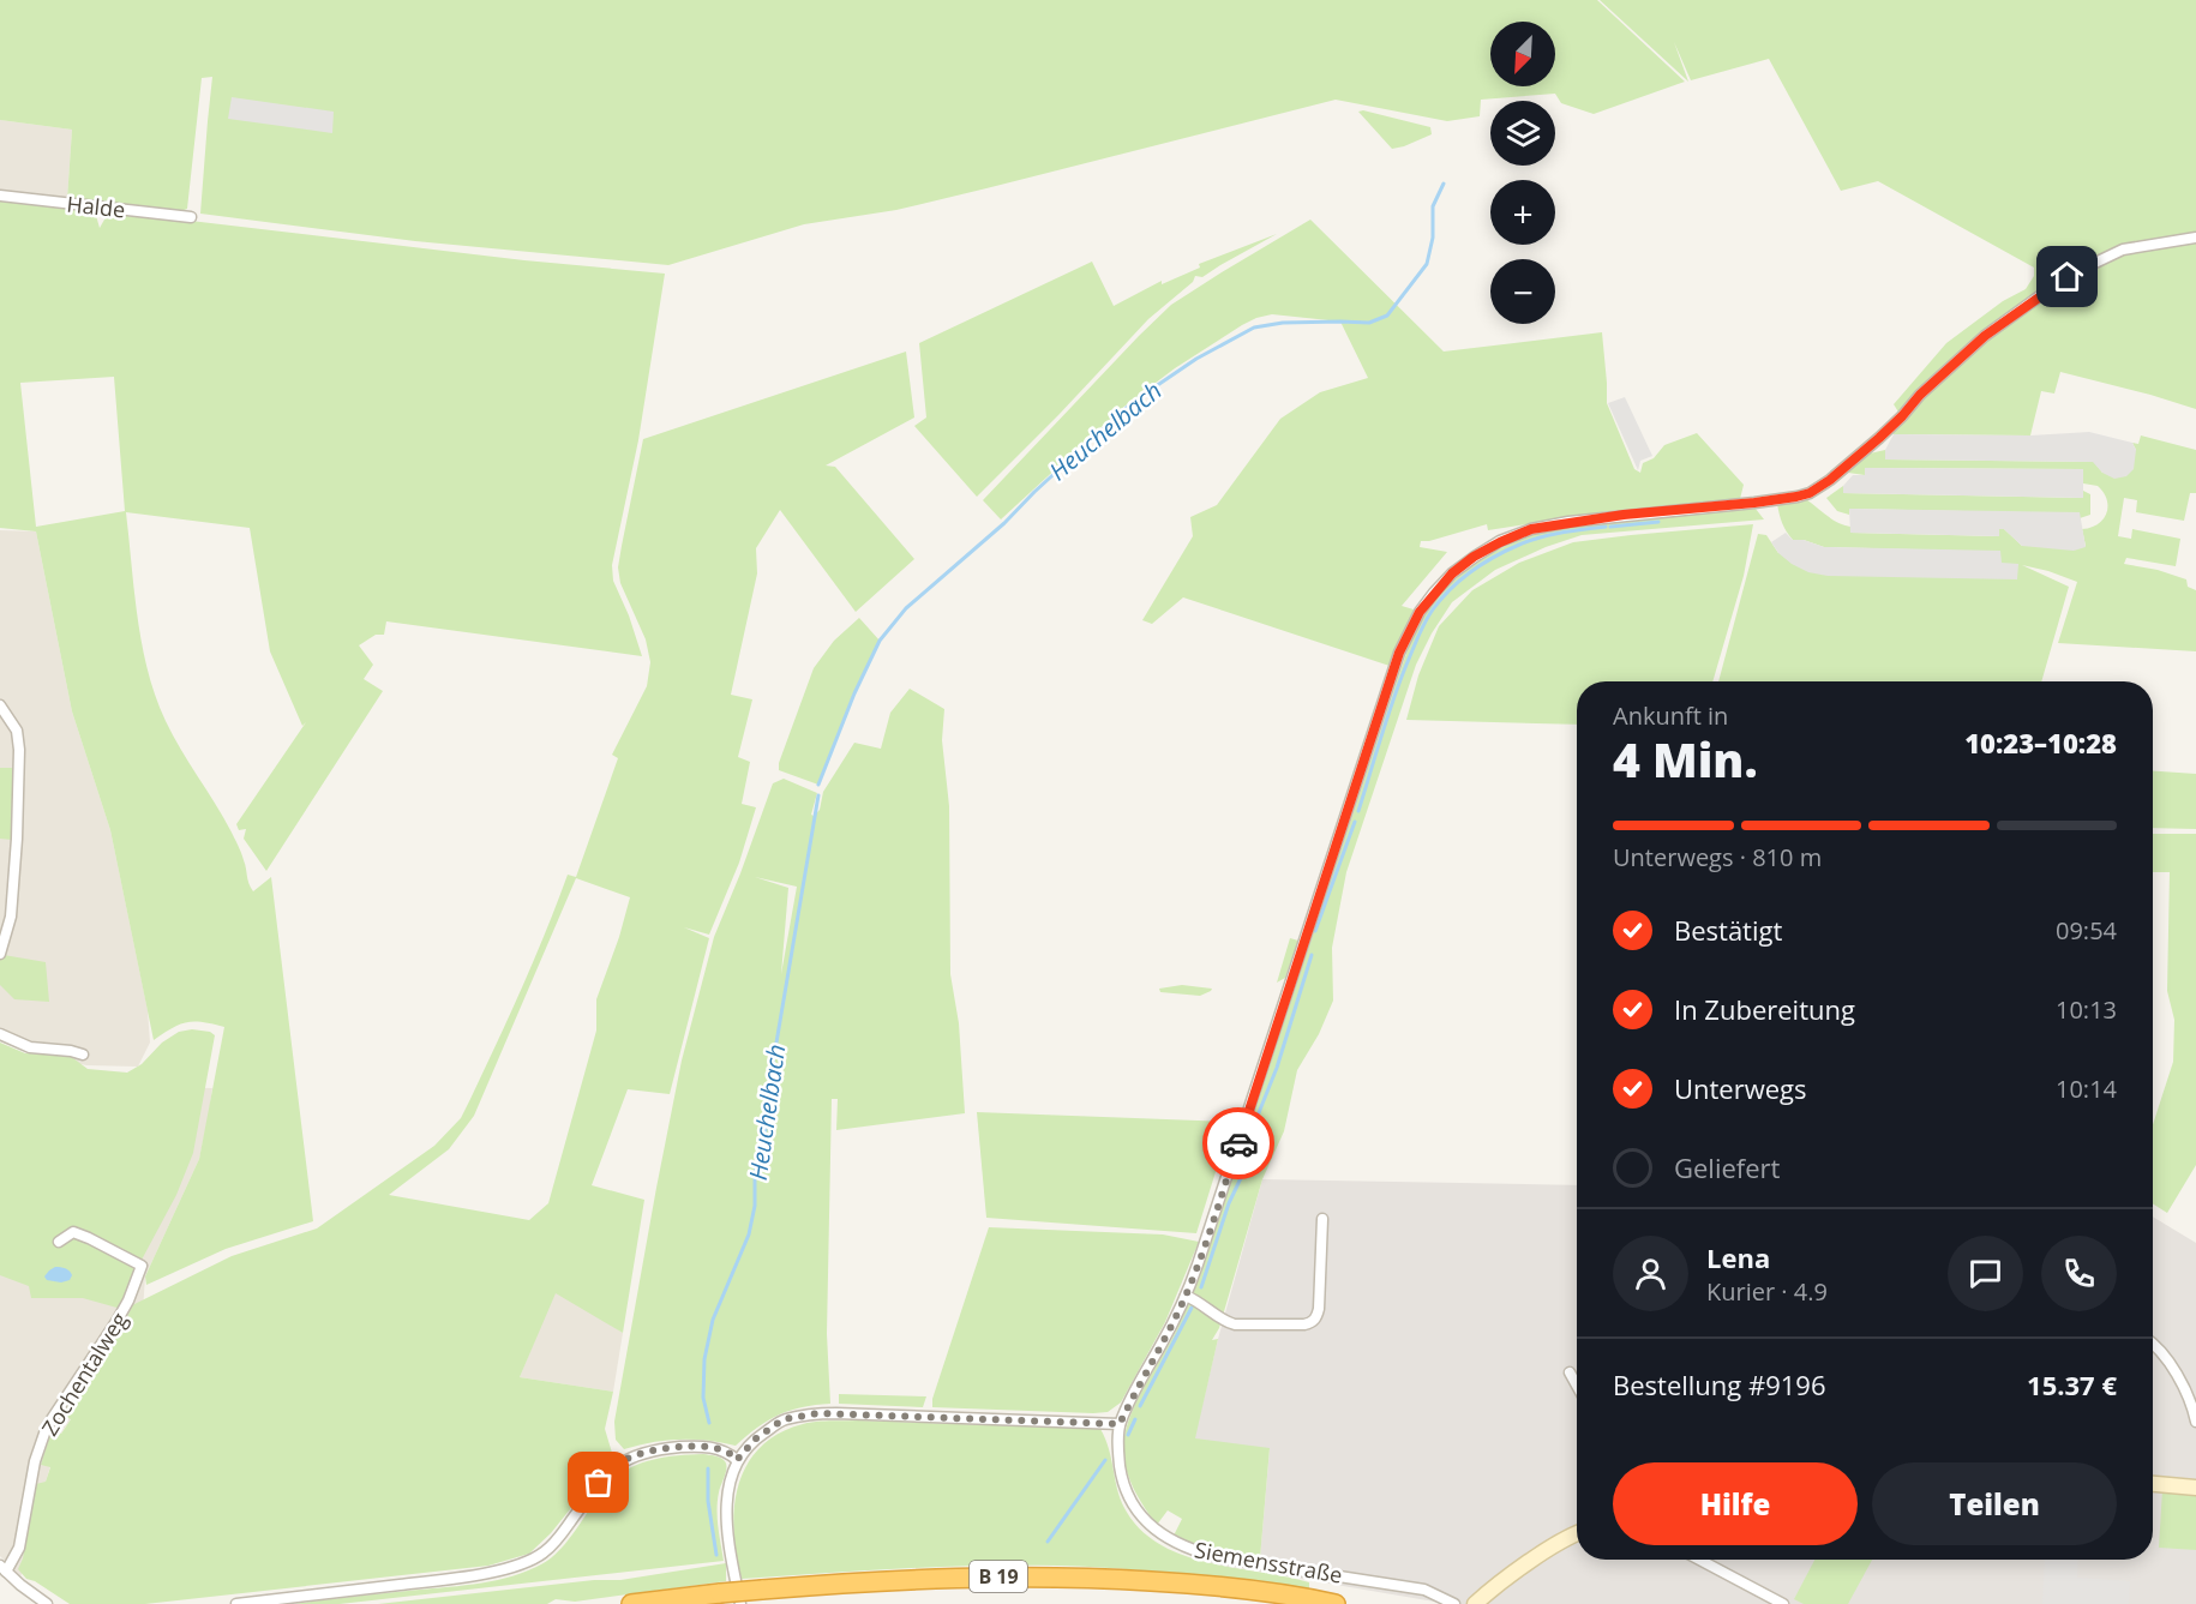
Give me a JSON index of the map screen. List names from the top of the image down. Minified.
{"streets":{"highway":["B 19"],"street":["Halde","Zochentalweg","Siemensstraße"]},"water":["Heuchelbach"],"north":"bottom left","page":{"map_buttons":["+","−"],"heading":["4 Min.","Ankunft in","10:23–10:28"],"panel":["Lena","Kurier · 4.9","Bestellung #9196","15.37 €"],"bar":"Unterwegs · 810 m","list":[["Bestätigt","09:54"],["In Zubereitung","10:13"],["Unterwegs","10:14"],"Geliefert"],"buttons":["Hilfe","Teilen"]}}
